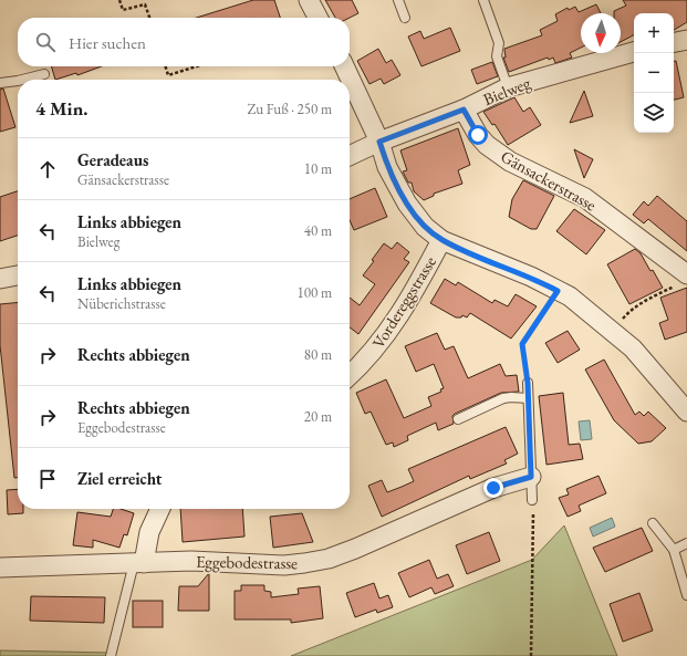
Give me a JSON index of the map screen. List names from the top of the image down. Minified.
{"streets":{"street":["Bielweg","Gänsackerstrasse","Vordereggstrasse","Eggebodestrasse"]},"crossings":[["Bielweg","Gänsackerstrasse"]],"north":"bottom","page":{"map_buttons":["+","−"],"search":"Hier suchen","heading":["4 Min.","Zu Fuß · 250 m"],"list":[["Geradeaus","Gänsackerstrasse","10 m"],["Links abbiegen","Bielweg","40 m"],["Links abbiegen","Nüberichstrasse","100 m"],["Rechts abbiegen","80 m"],["Rechts abbiegen","Eggebodestrasse","20 m"],"Ziel erreicht"]}}
